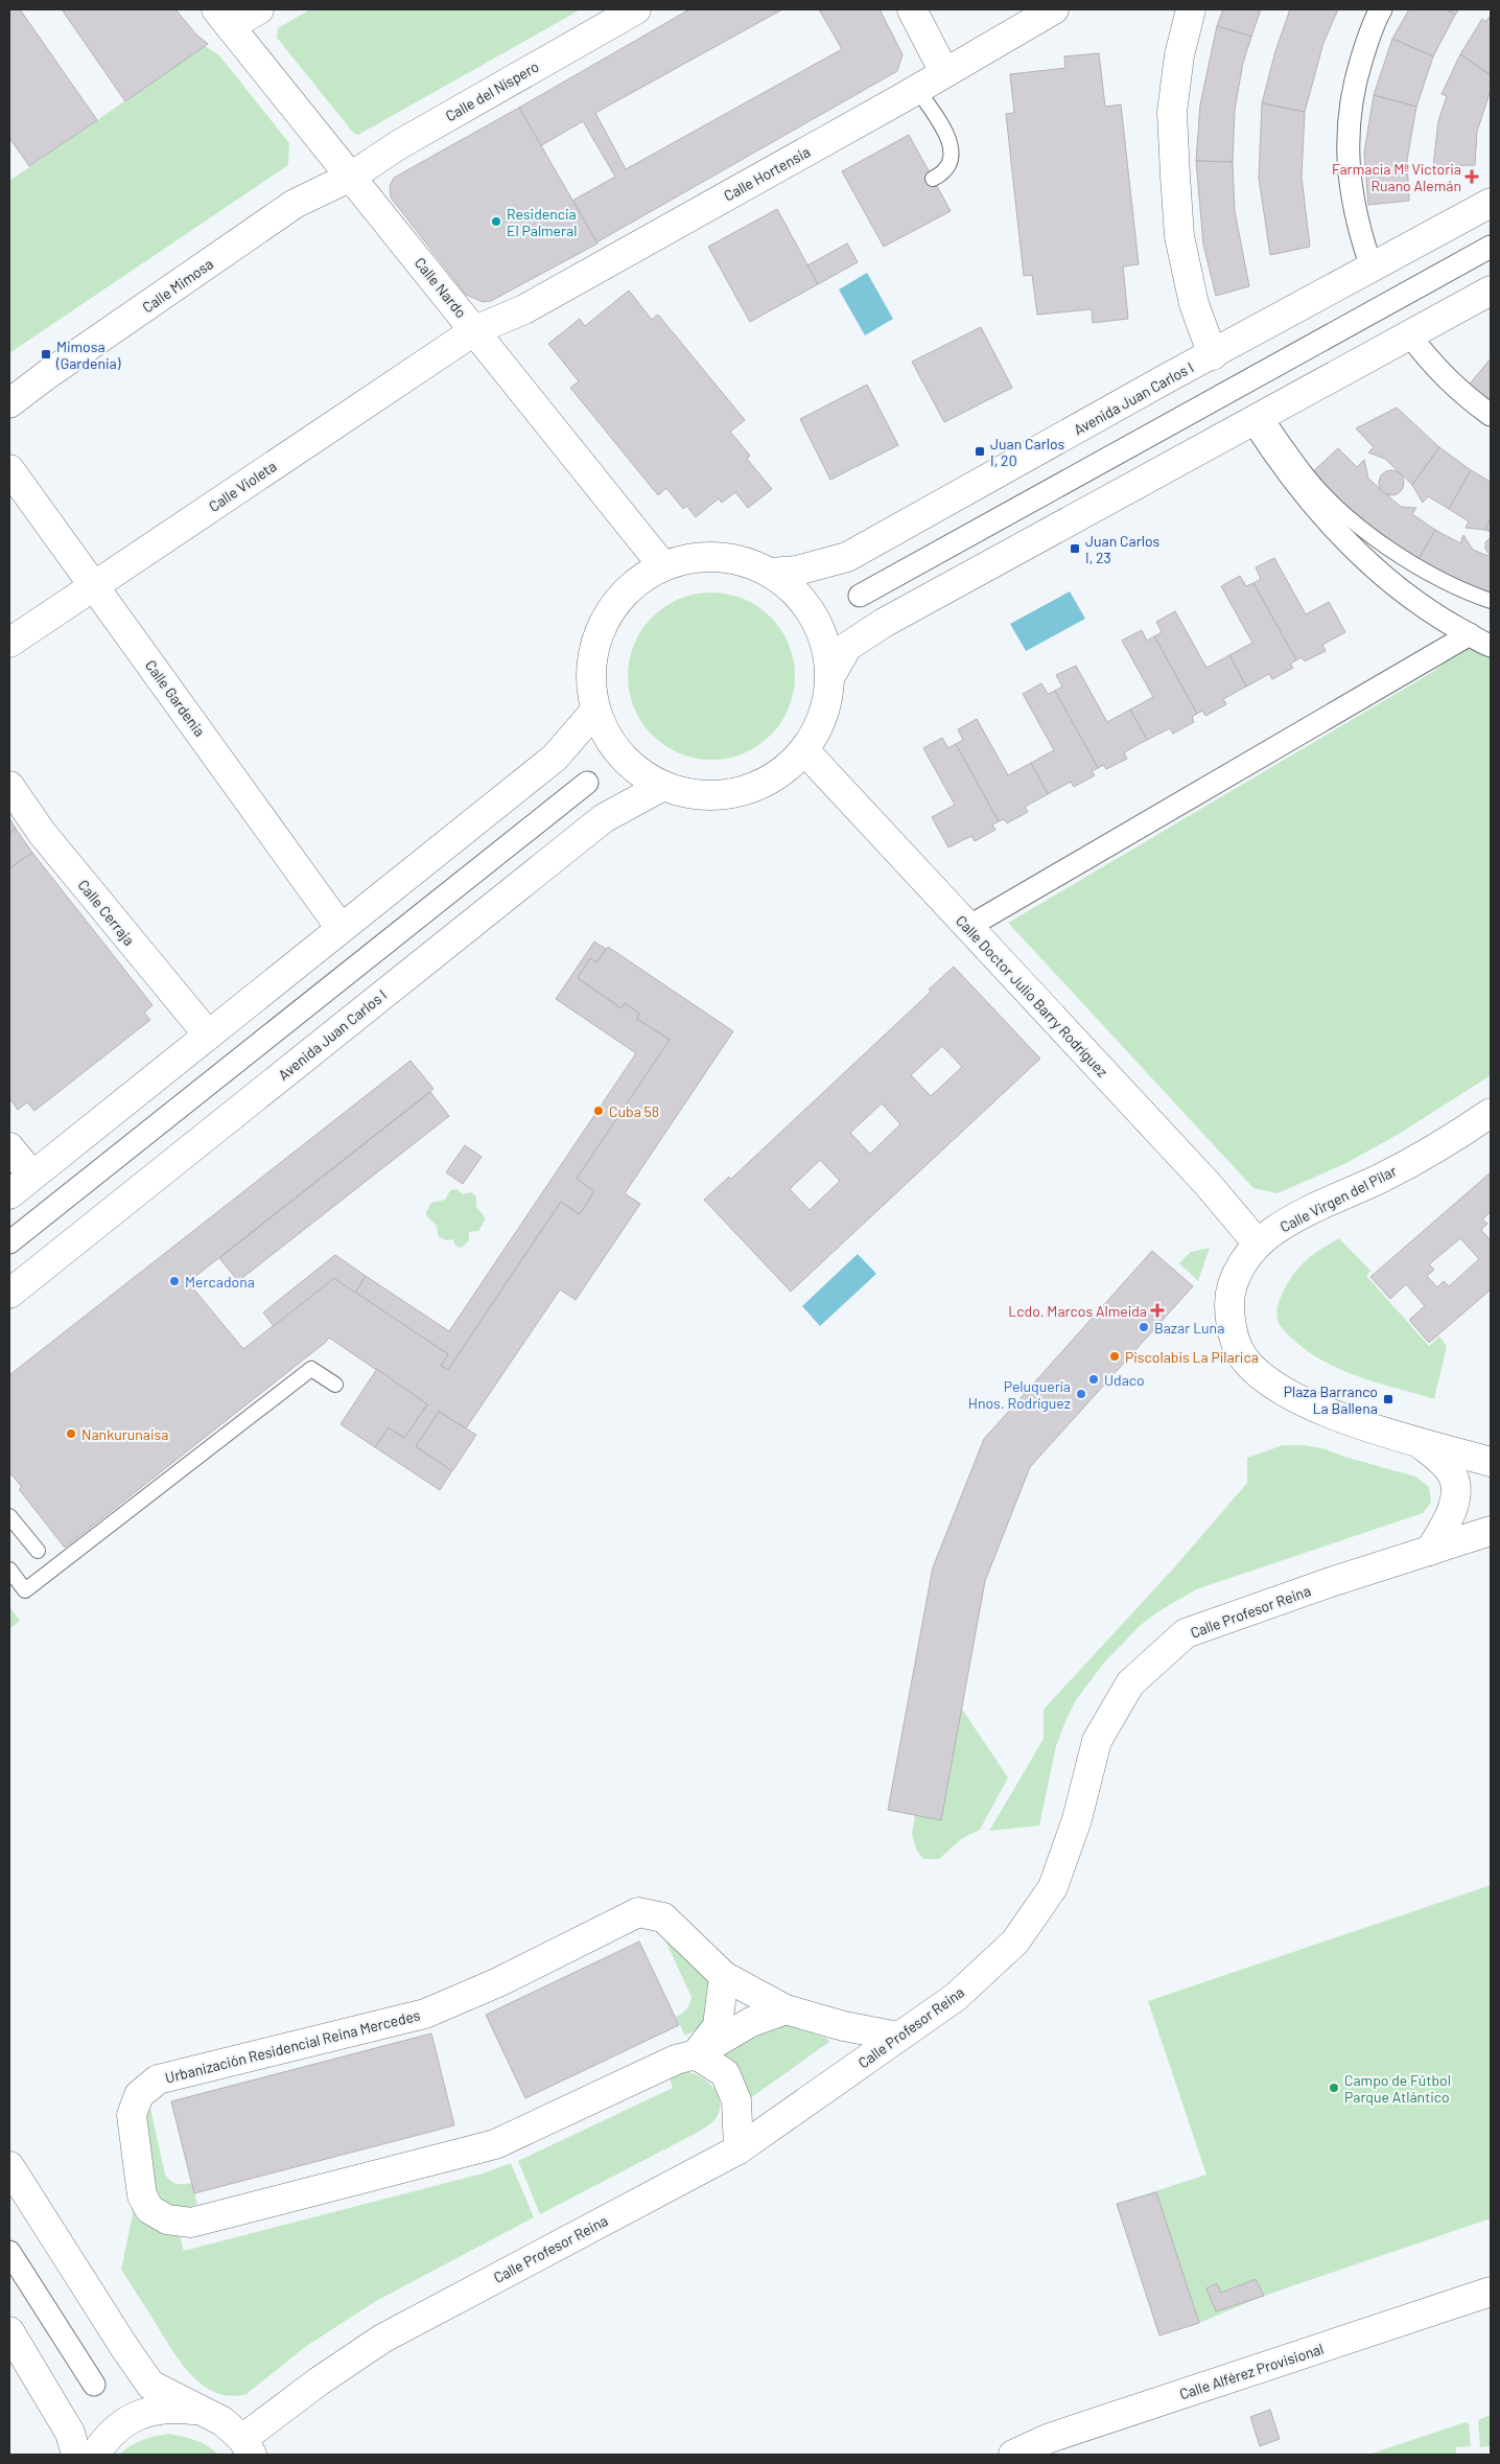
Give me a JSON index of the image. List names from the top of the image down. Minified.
{"streets":{"street":["Calle del Níspero","Calle Hortensia","Calle Mimosa","Calle Nardo","Avenida Juan Carlos I","Calle Violeta","Calle Gardenia","Calle Cerraja","Calle Doctor Julio Barry Rodríguez","Calle Virgen del Pilar","Calle Profesor Reina","Urbanización Residencial Reina Mercedes","Calle Alférez Provisional"]},"crossings":[["Calle del Níspero","Calle Mimosa"],["Calle del Níspero","Calle Nardo"],["Calle Hortensia","Calle Nardo"],["Calle Hortensia","Calle Violeta"],["Calle Mimosa","Calle Nardo"],["Calle Nardo","Calle Violeta"],["Calle Violeta","Calle Gardenia"],["Calle Doctor Julio Barry Rodríguez","Calle Virgen del Pilar"],["Calle Profesor Reina","Urbanización Residencial Reina Mercedes"]],"places":{"health":["Farmacia Mª Victoria Ruano Alemán","Lcdo. Marcos Almeida"],"other":["Residencia El Palmeral","Cuba 58","Mercadona","Bazar Luna","Piscolabis La Pilarica","Udaco","Peluquería Hnos. Rodríguez","Nankurunaisa","Campo de Fútbol Parque Atlántico"],"transit":["Mimosa (Gardenia)","Juan Carlos I, 20","Juan Carlos I, 23","Plaza Barranco La Ballena"]}}
